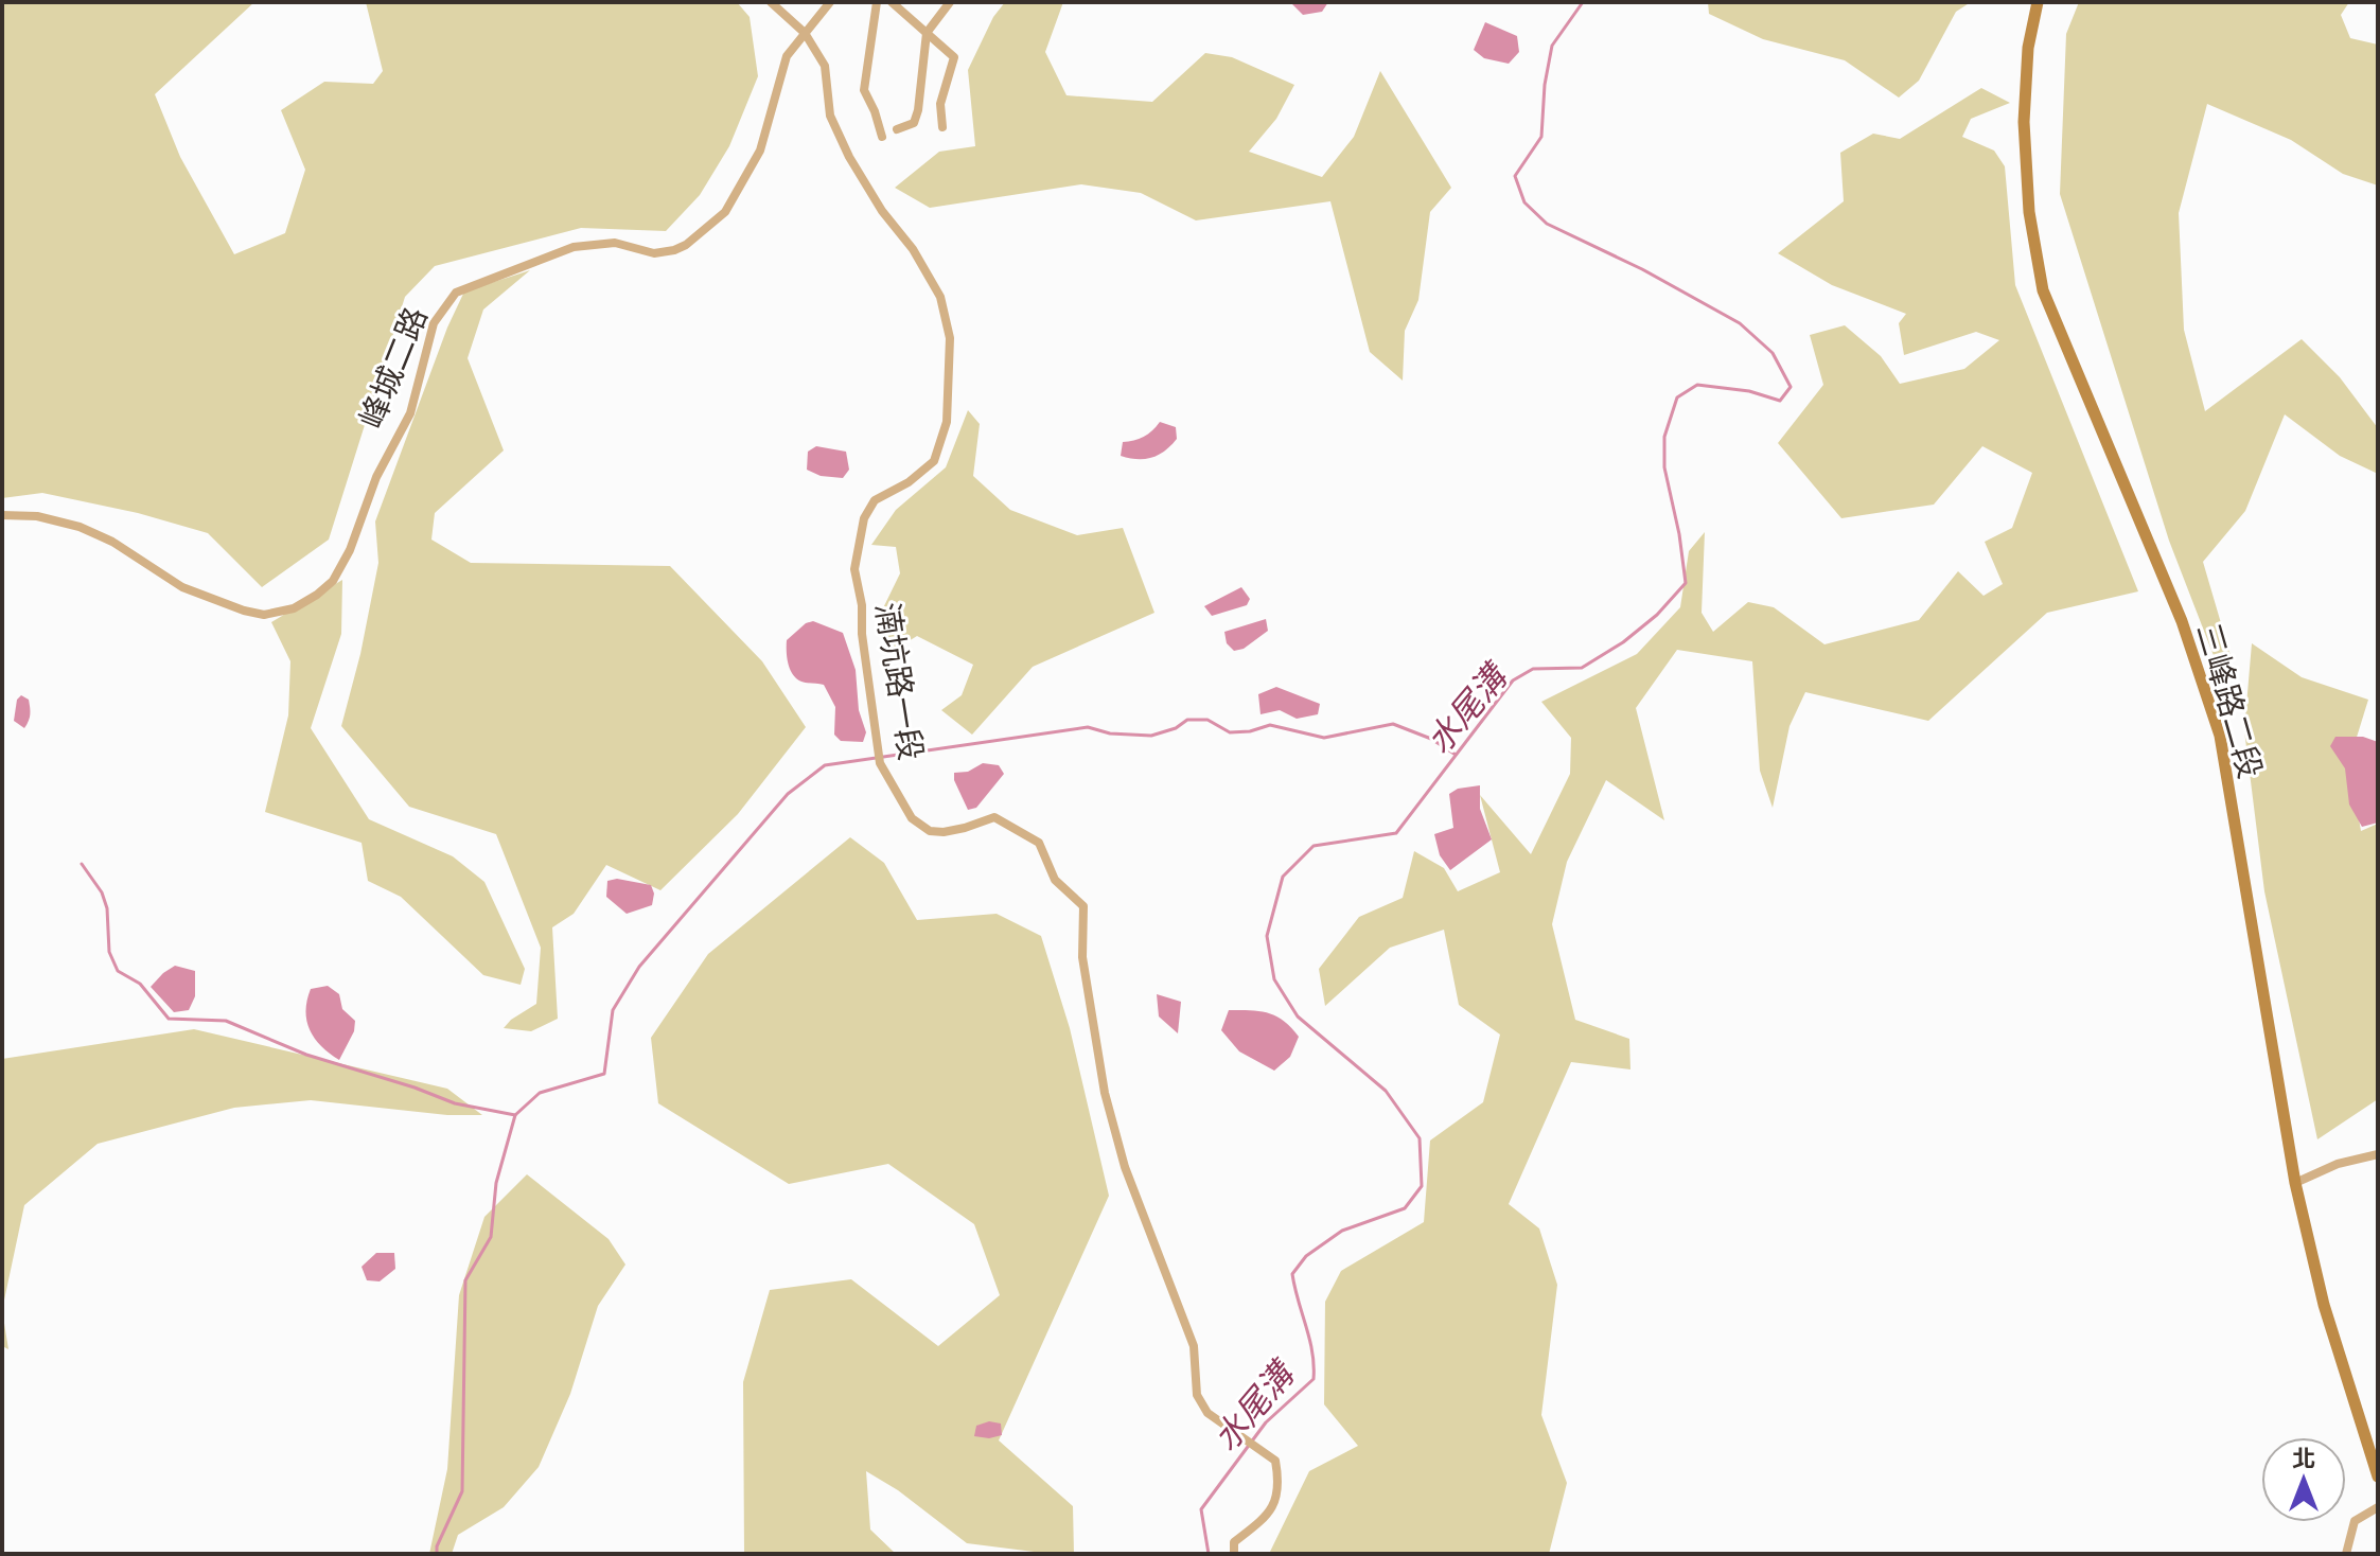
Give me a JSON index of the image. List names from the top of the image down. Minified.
{"streets":{"street":["峰城二路","湳坑路一段","三峰路二段"]},"crossings":[["峰城二路","湳坑路一段"]],"water":["水尾溝"],"north":"top"}
